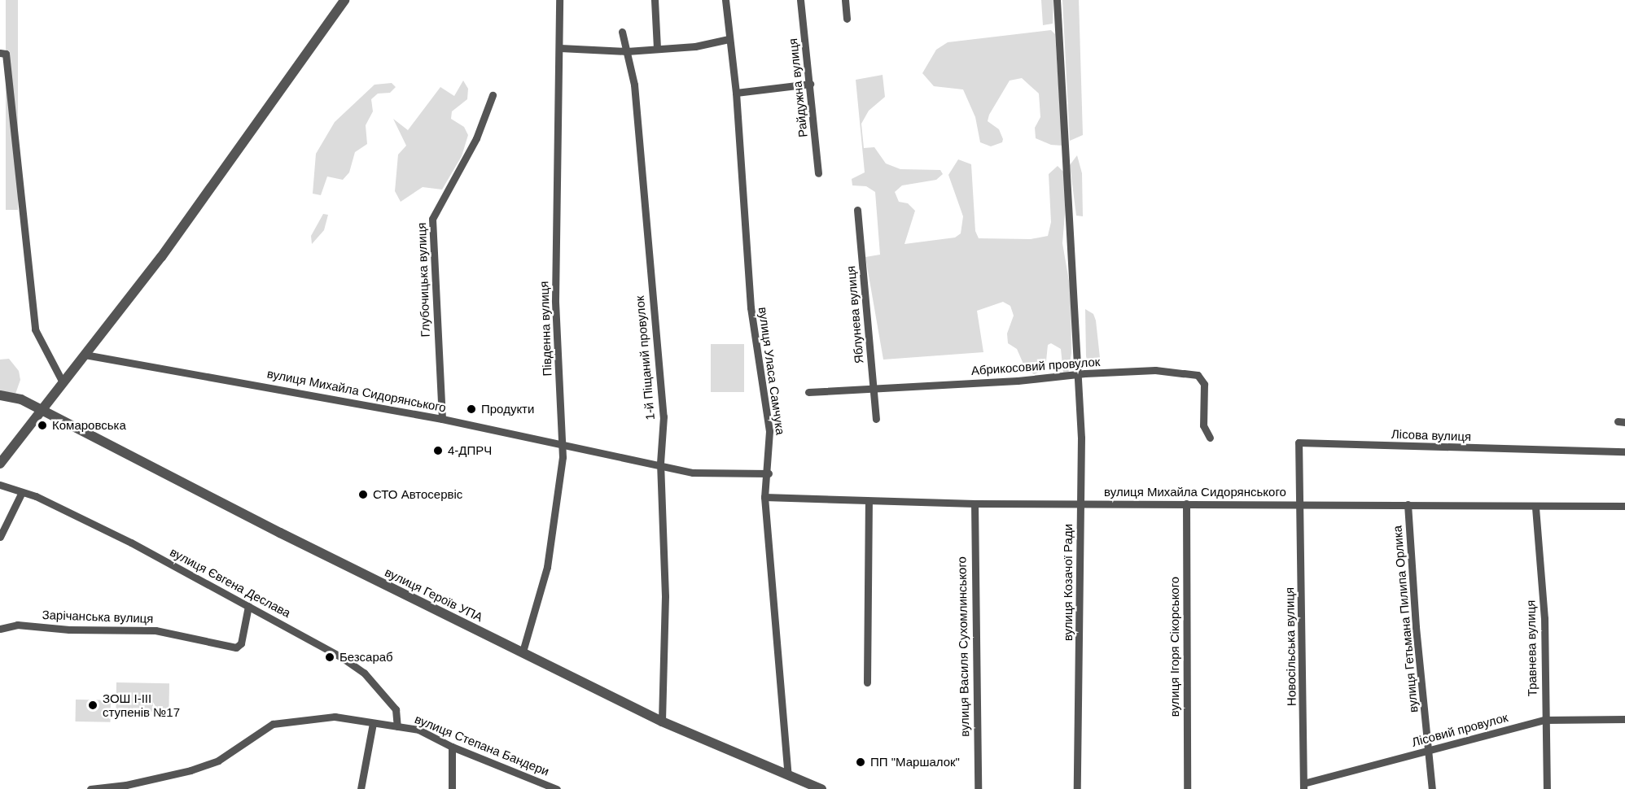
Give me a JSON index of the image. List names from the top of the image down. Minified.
{"streets":{"street":["Райдужна вулиця","Глубочицька вулиця","Яблунева вулиця","Південна вулиця","1-й Піщаний провулок","Абрикосовий провулок","вулиця Уласа Самчука","вулиця Михайла Сидорянського","Лісова вулиця","вулиця Євгена Деслава","вулиця Козачої Ради","вулиця Героїв УПА","Зарічанська вулиця","вулиця Гетьмана Пилипа Орлика","вулиця Василя Сухомлинського","вулиця Ігоря Сікорського","Новосільська вулиця","Травнева вулиця","Лісовий провулок","вулиця Степана Бандери"]},"crossings":[["Глубочицька вулиця","вулиця Михайла Сидорянського"],["Яблунева вулиця","Абрикосовий провулок"],["Південна вулиця","вулиця Михайла Сидорянського"],["Південна вулиця","вулиця Героїв УПА"],["1-й Піщаний провулок","вулиця Михайла Сидорянського"],["1-й Піщаний провулок","вулиця Героїв УПА"],["Абрикосовий провулок","вулиця Козачої Ради"],["вулиця Уласа Самчука","вулиця Михайла Сидорянського"],["вулиця Уласа Самчука","вулиця Героїв УПА"],["вулиця Михайла Сидорянського","Лісова вулиця"],["вулиця Михайла Сидорянського","вулиця Козачої Ради"],["вулиця Михайла Сидорянського","вулиця Гетьмана Пилипа Орлика"],["вулиця Михайла Сидорянського","вулиця Василя Сухомлинського"],["вулиця Михайла Сидорянського","вулиця Ігоря Сікорського"],["вулиця Михайла Сидорянського","Новосільська вулиця"],["вулиця Михайла Сидорянського","Травнева вулиця"],["Лісова вулиця","Новосільська вулиця"],["вулиця Євгена Деслава","Зарічанська вулиця"],["вулиця Євгена Деслава","вулиця Степана Бандери"],["вулиця Гетьмана Пилипа Орлика","Лісовий провулок"],["Новосільська вулиця","Лісовий провулок"],["Травнева вулиця","Лісовий провулок"]],"places":["Продукти","Комаровська","4-ДПРЧ","СТО Автосервіс","Безсараб","ЗОШ І-ІІІ ступенів №17","ПП \"Маршалок\""]}
